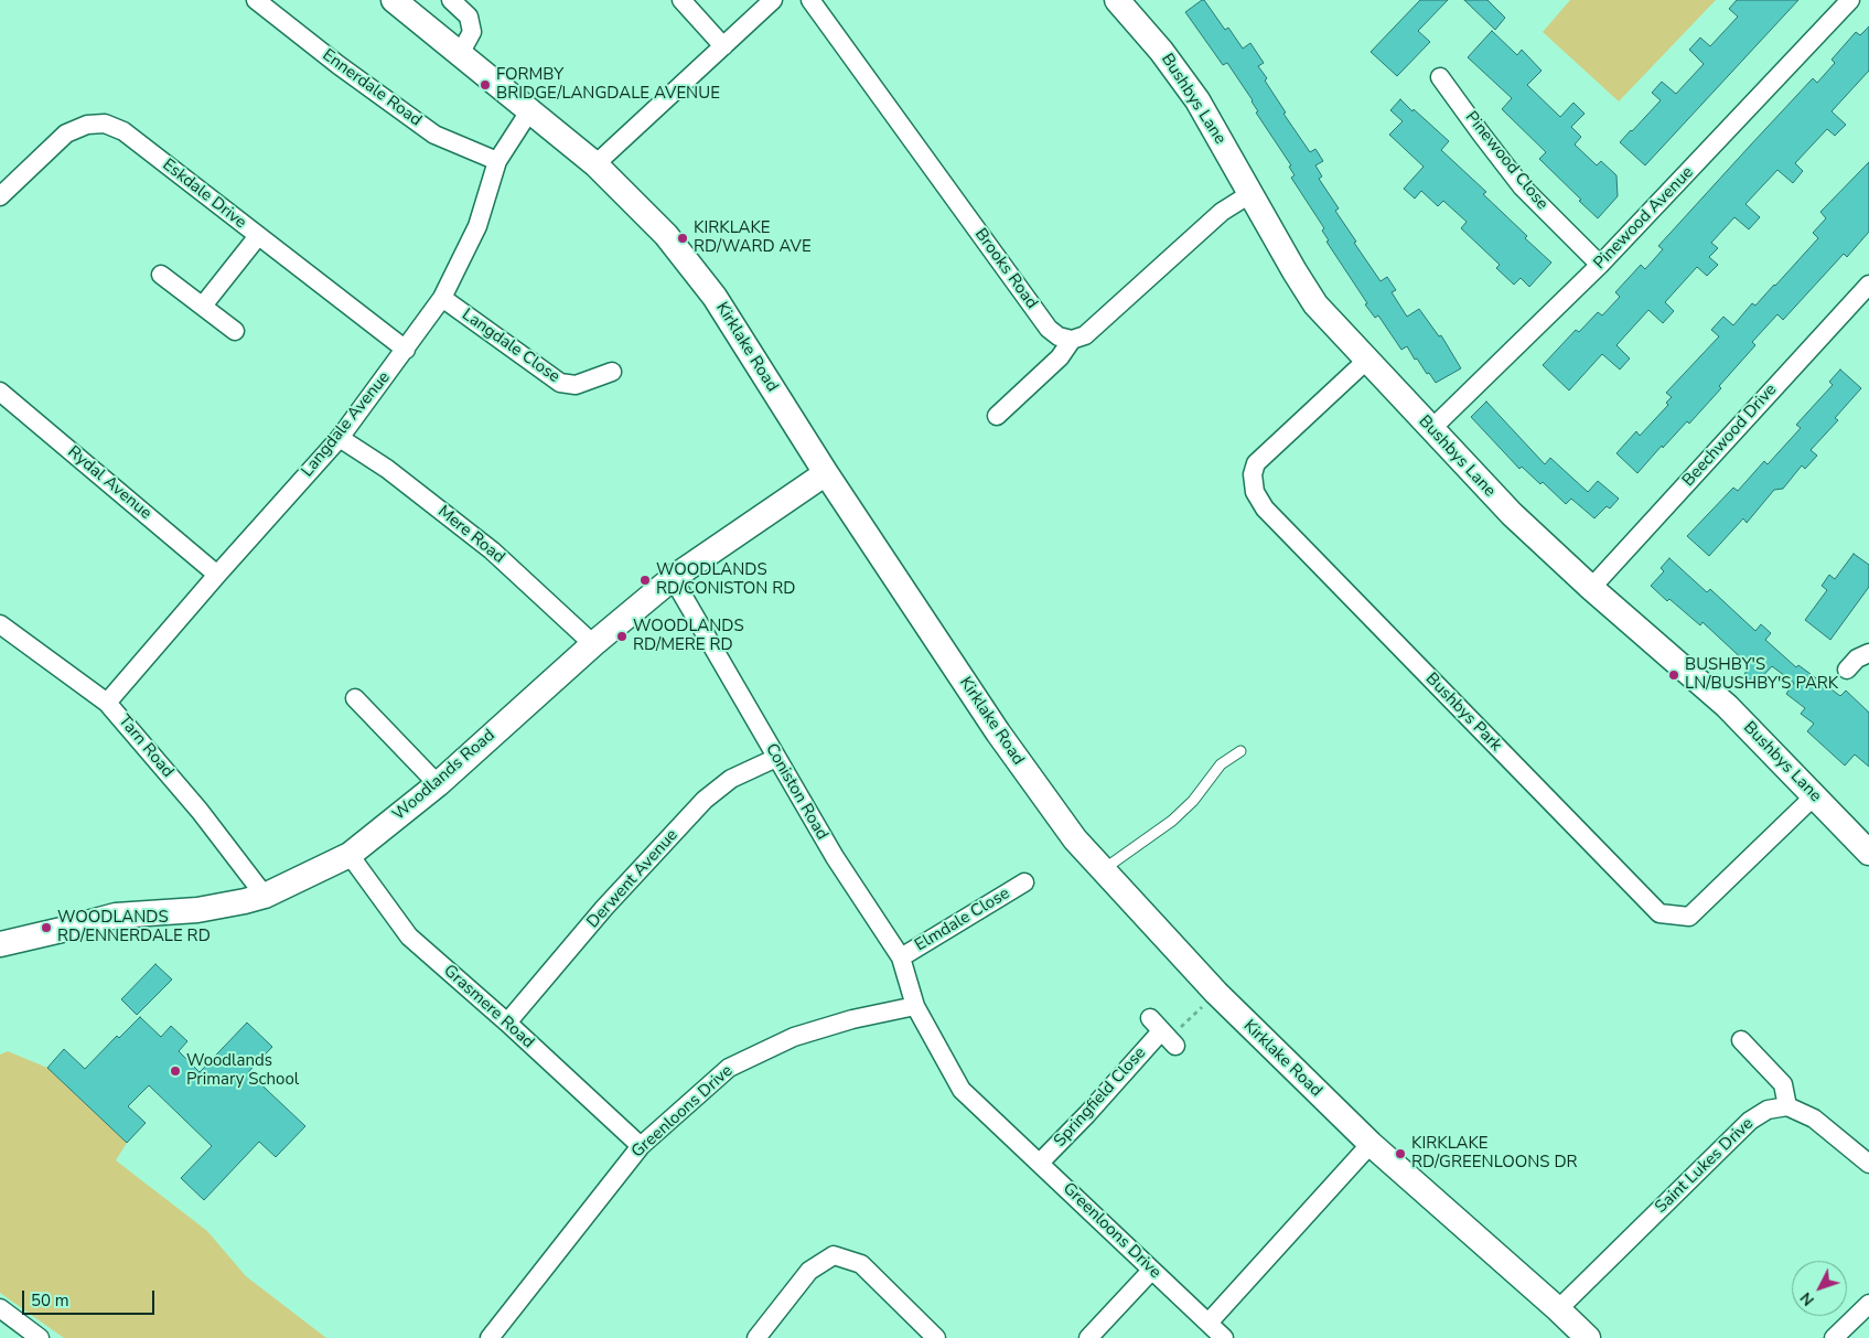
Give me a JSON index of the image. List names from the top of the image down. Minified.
{"streets":{"street":["Ennerdale Road","Bushbys Lane","Pinewood Close","Eskdale Drive","Pinewood Avenue","Brooks Road","Langdale Close","Kirklake Road","Langdale Avenue","Beechwood Drive","Rydal Avenue","Mere Road","Bushbys Park","Tarn Road","Woodlands Road","Coniston Road","Derwent Avenue","Elmdale Close","Grasmere Road","Springfield Close","Greenloons Drive","Saint Lukes Drive"]},"crossings":[["Ennerdale Road","Langdale Avenue"],["Bushbys Lane","Pinewood Avenue"],["Bushbys Lane","Beechwood Drive"],["Bushbys Lane","Bushbys Park"],["Pinewood Close","Pinewood Avenue"],["Eskdale Drive","Langdale Avenue"],["Langdale Close","Langdale Avenue"],["Kirklake Road","Langdale Avenue"],["Kirklake Road","Woodlands Road"],["Kirklake Road","Saint Lukes Drive"],["Langdale Avenue","Rydal Avenue"],["Langdale Avenue","Mere Road"],["Langdale Avenue","Tarn Road"],["Mere Road","Woodlands Road"],["Tarn Road","Woodlands Road"],["Woodlands Road","Coniston Road"],["Woodlands Road","Grasmere Road"],["Coniston Road","Derwent Avenue"],["Coniston Road","Elmdale Close"],["Coniston Road","Greenloons Drive"],["Derwent Avenue","Grasmere Road"],["Grasmere Road","Greenloons Drive"],["Springfield Close","Greenloons Drive"]],"places":["FORMBY BRIDGE/LANGDALE AVENUE","KIRKLAKE RD/WARD AVE","WOODLANDS RD/CONISTON RD","WOODLANDS RD/MERE RD","BUSHBY'S LN/BUSHBY'S PARK","WOODLANDS RD/ENNERDALE RD","Woodlands Primary School","KIRKLAKE RD/GREENLOONS DR"],"scale_bar":"50 m","north":"bottom left"}
